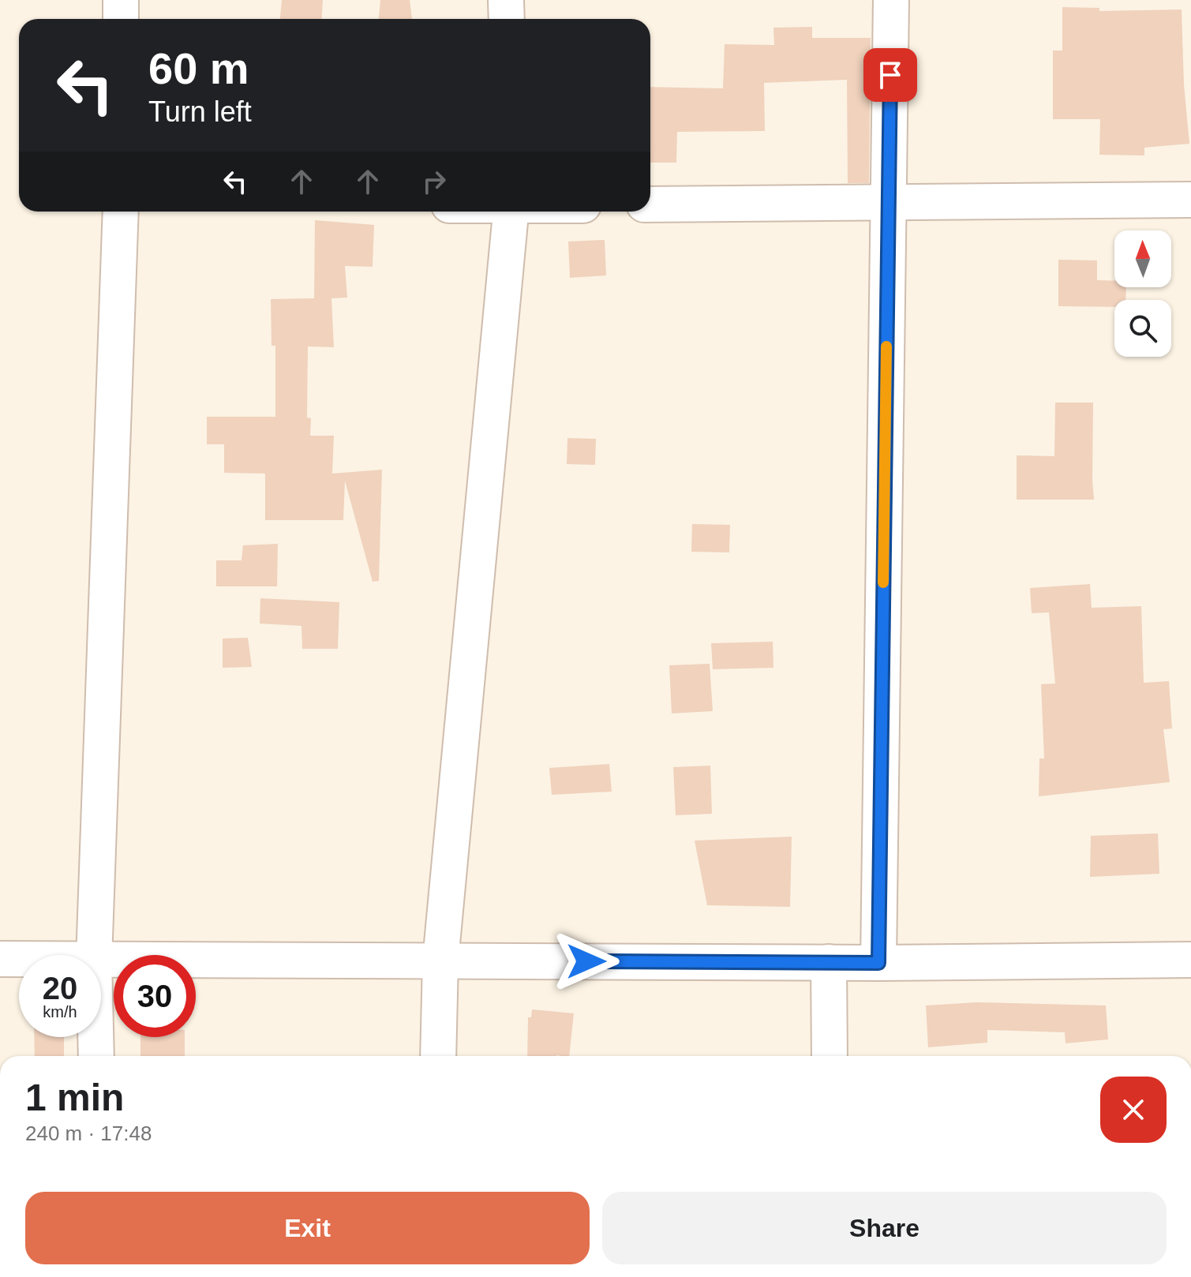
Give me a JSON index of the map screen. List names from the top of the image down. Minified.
{"north":"top","page":{"turn":["60 m","Turn left"],"speed":"20 km/h","limit":"30","heading":["1 min","240 m · 17:48"],"buttons":["Exit","Share"]}}
